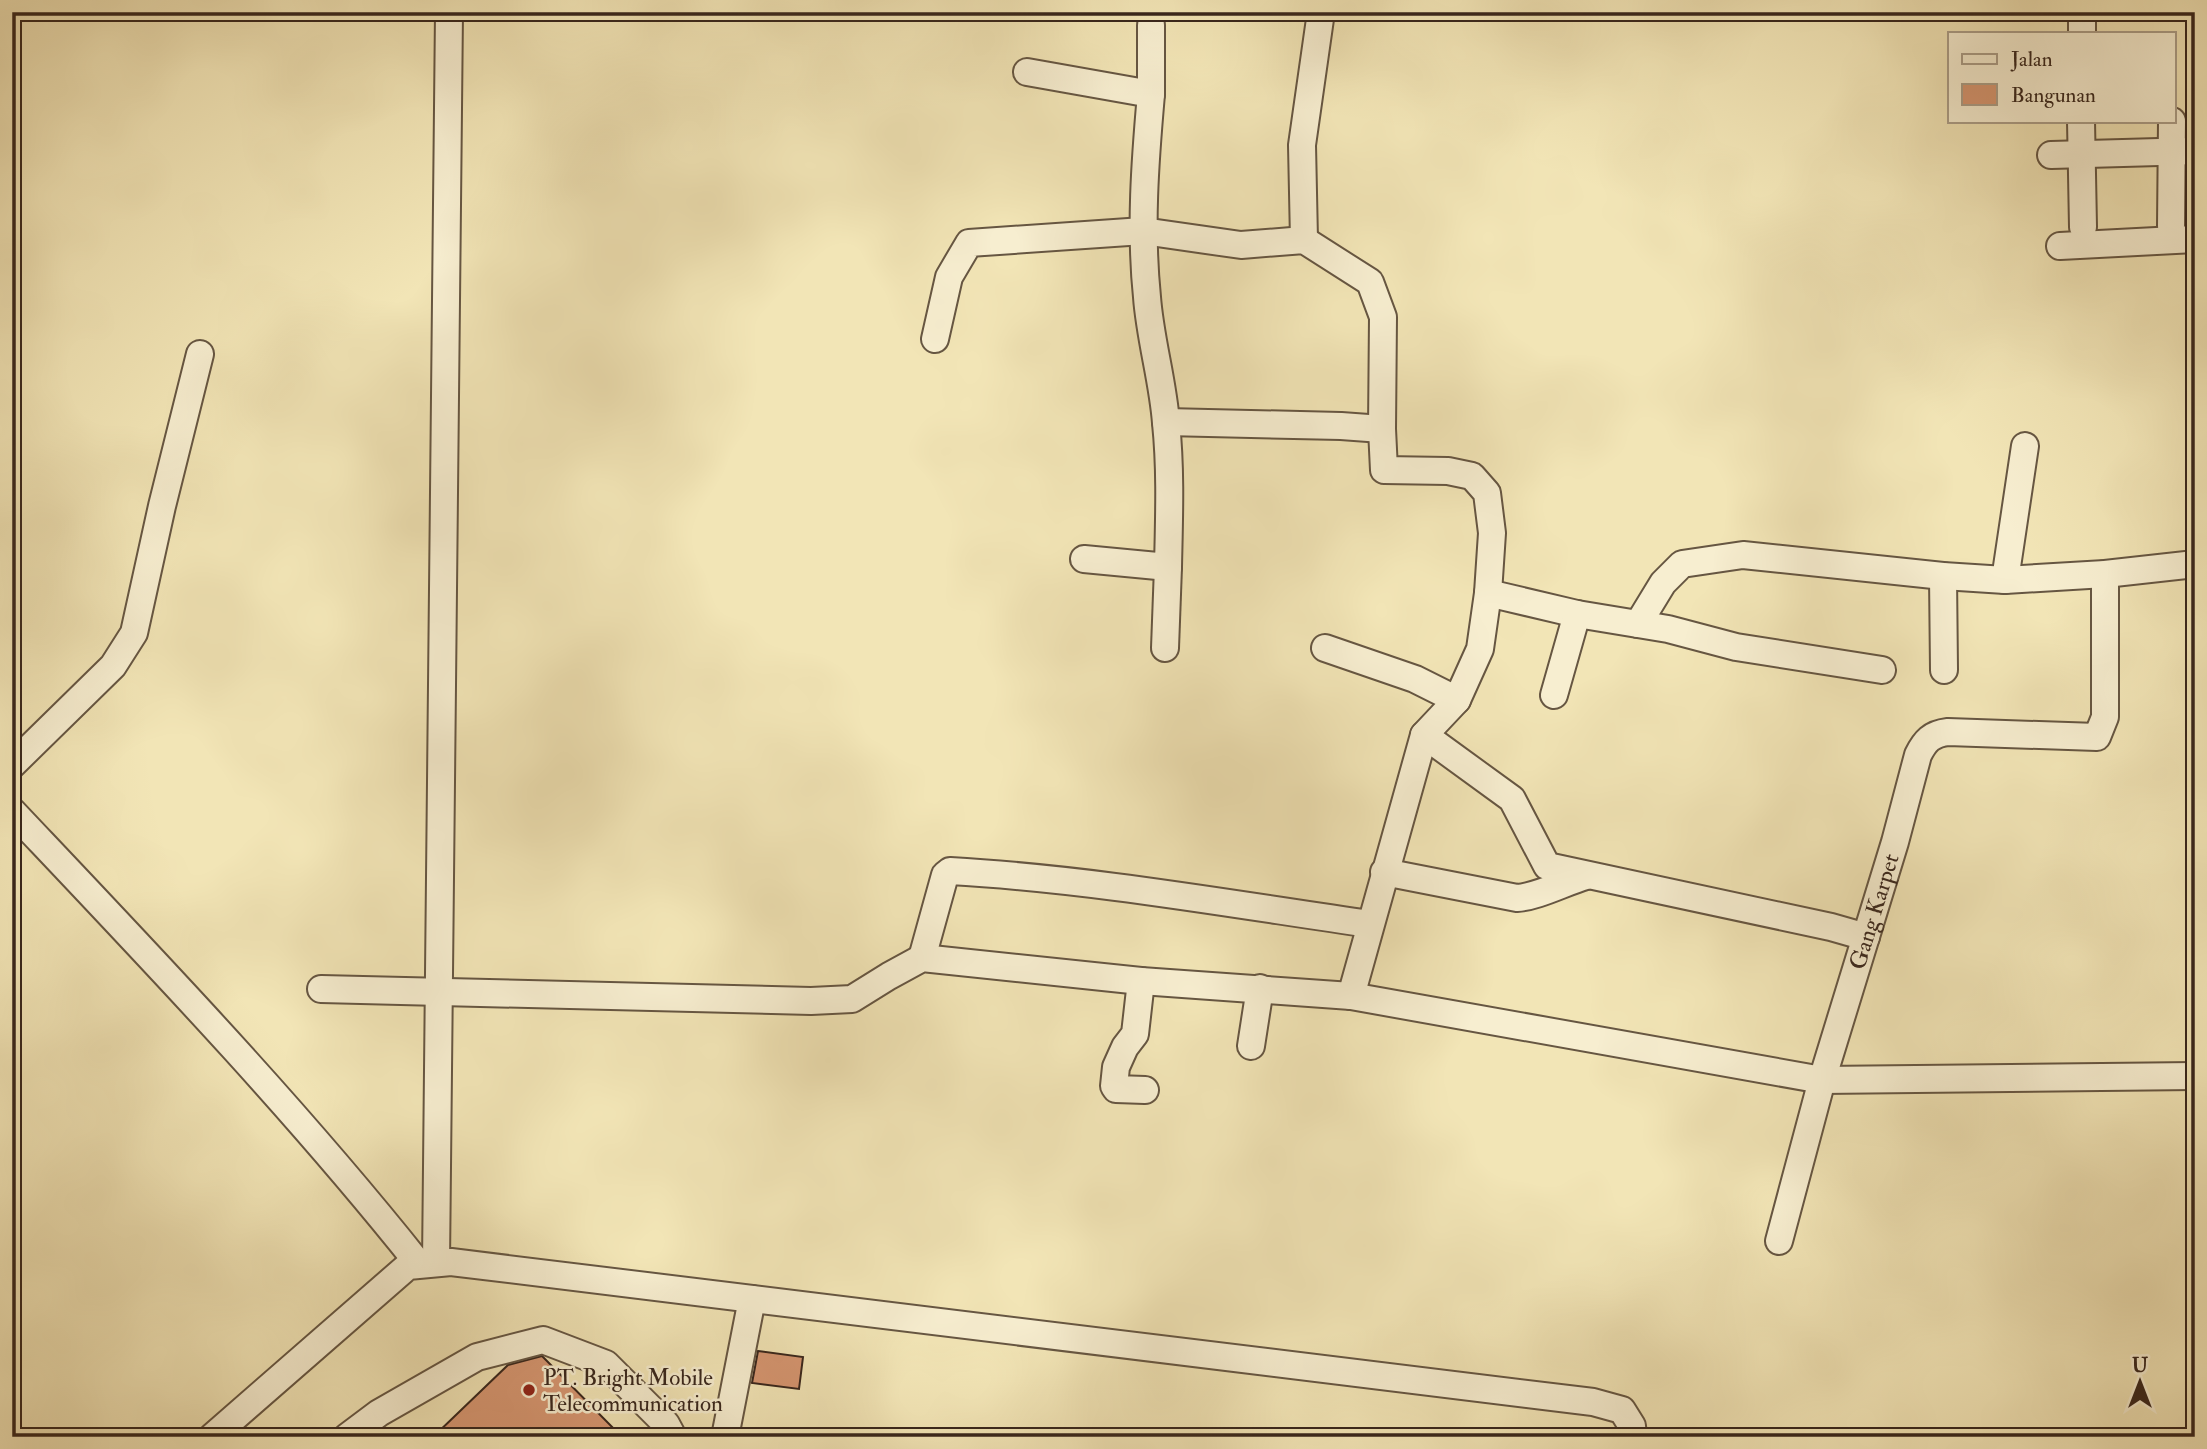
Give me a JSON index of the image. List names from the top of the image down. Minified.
{"streets":{"street":["Gang Karpet"]},"places":["PT. Bright Mobile Telecommunication"],"legend":["Jalan","Bangunan"],"north":"top"}
